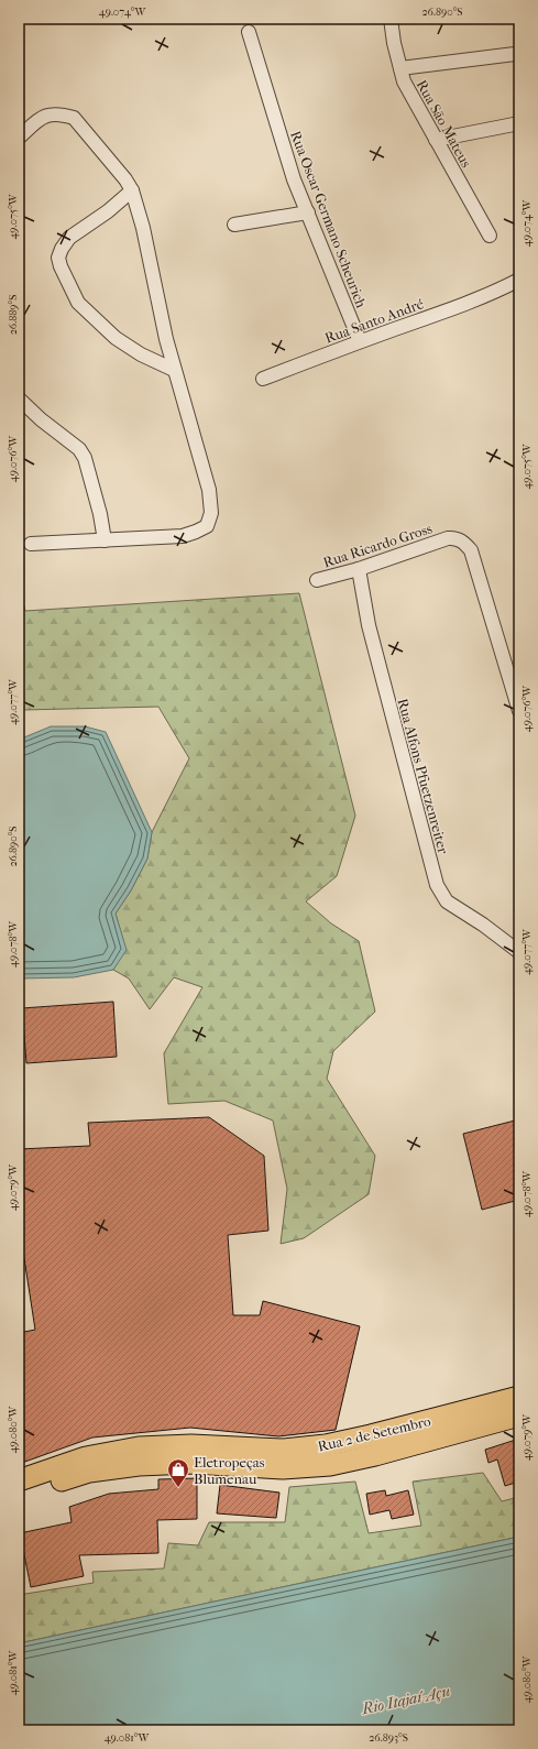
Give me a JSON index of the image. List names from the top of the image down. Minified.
{"streets":{"main road":["Rua 2 de Setembro"],"street":["Rua São Mateus","Rua Oscar Germano Scheurich","Rua Santo André","Rua Ricardo Gross","Rua Alfons Pfuetzenreiter"]},"crossings":[["Rua Oscar Germano Scheurich","Rua Santo André"],["Rua Ricardo Gross","Rua Alfons Pfuetzenreiter"]],"water":["Rio Itajaí-Açu"],"places":{"shop":["Eletropeças Blumenau"]},"coordinates":["49.074°W","26.890°S","49.075°W","26.889°S","49.076°W","49.077°W","49.078°W","49.079°W","49.080°W","49.081°W","26.893°S"]}
